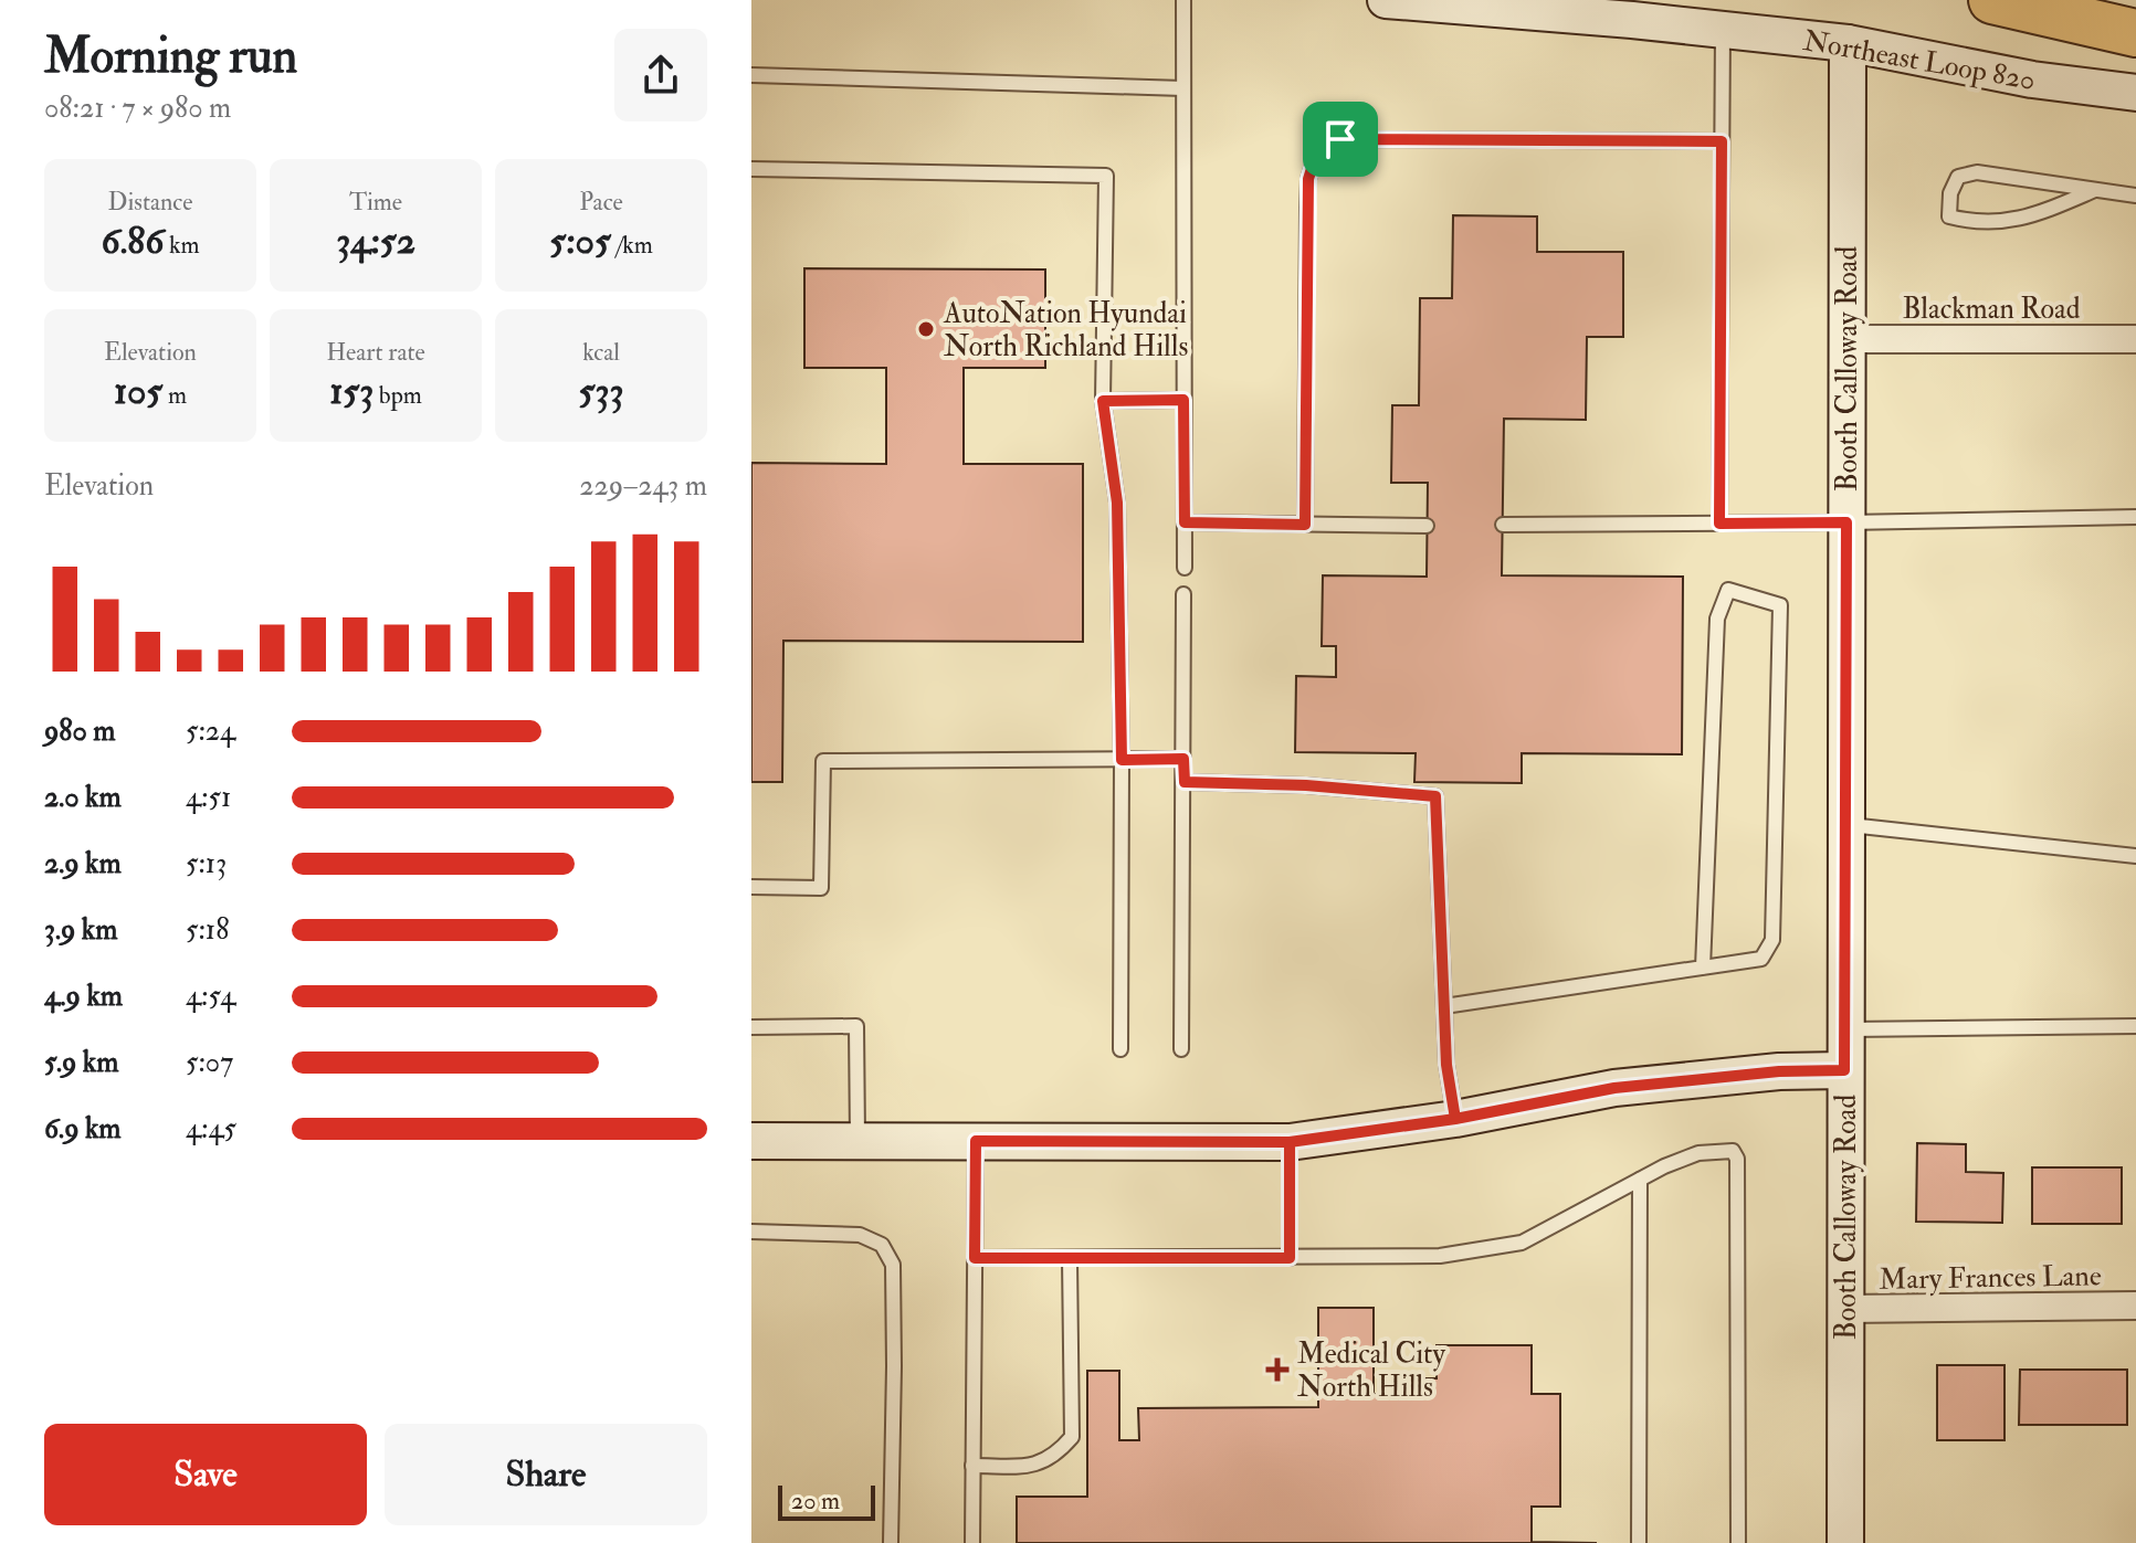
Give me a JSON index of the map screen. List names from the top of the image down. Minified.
{"streets":{"street":["Northeast Loop 820","Blackman Road","Booth Calloway Road","Mary Frances Lane"]},"crossings":[["Northeast Loop 820","Booth Calloway Road"],["Blackman Road","Booth Calloway Road"],["Booth Calloway Road","Mary Frances Lane"]],"places":{"other":["AutoNation Hyundai North Richland Hills"],"health":["Medical City North Hills"]},"scale_bar":"20 m","page":{"heading":["Morning run","08:21 · 7 × 980 m"],"stats":[["Distance","6.86 km"],["Time","34:52"],["Pace","5:05 /km"],["Elevation","105 m"],["Heart rate","153 bpm"],["kcal","533"]],"chart":["Elevation","229–243 m"],"list":[{"name":"980 m","note":"5:24"},{"name":"2.0 km","note":"4:51"},{"name":"2.9 km","note":"5:13"},{"name":"3.9 km","note":"5:18"},{"name":"4.9 km","note":"4:54"},{"name":"5.9 km","note":"5:07"},{"name":"6.9 km","note":"4:45"}],"buttons":["Save","Share"],"scale":"20 m"}}
